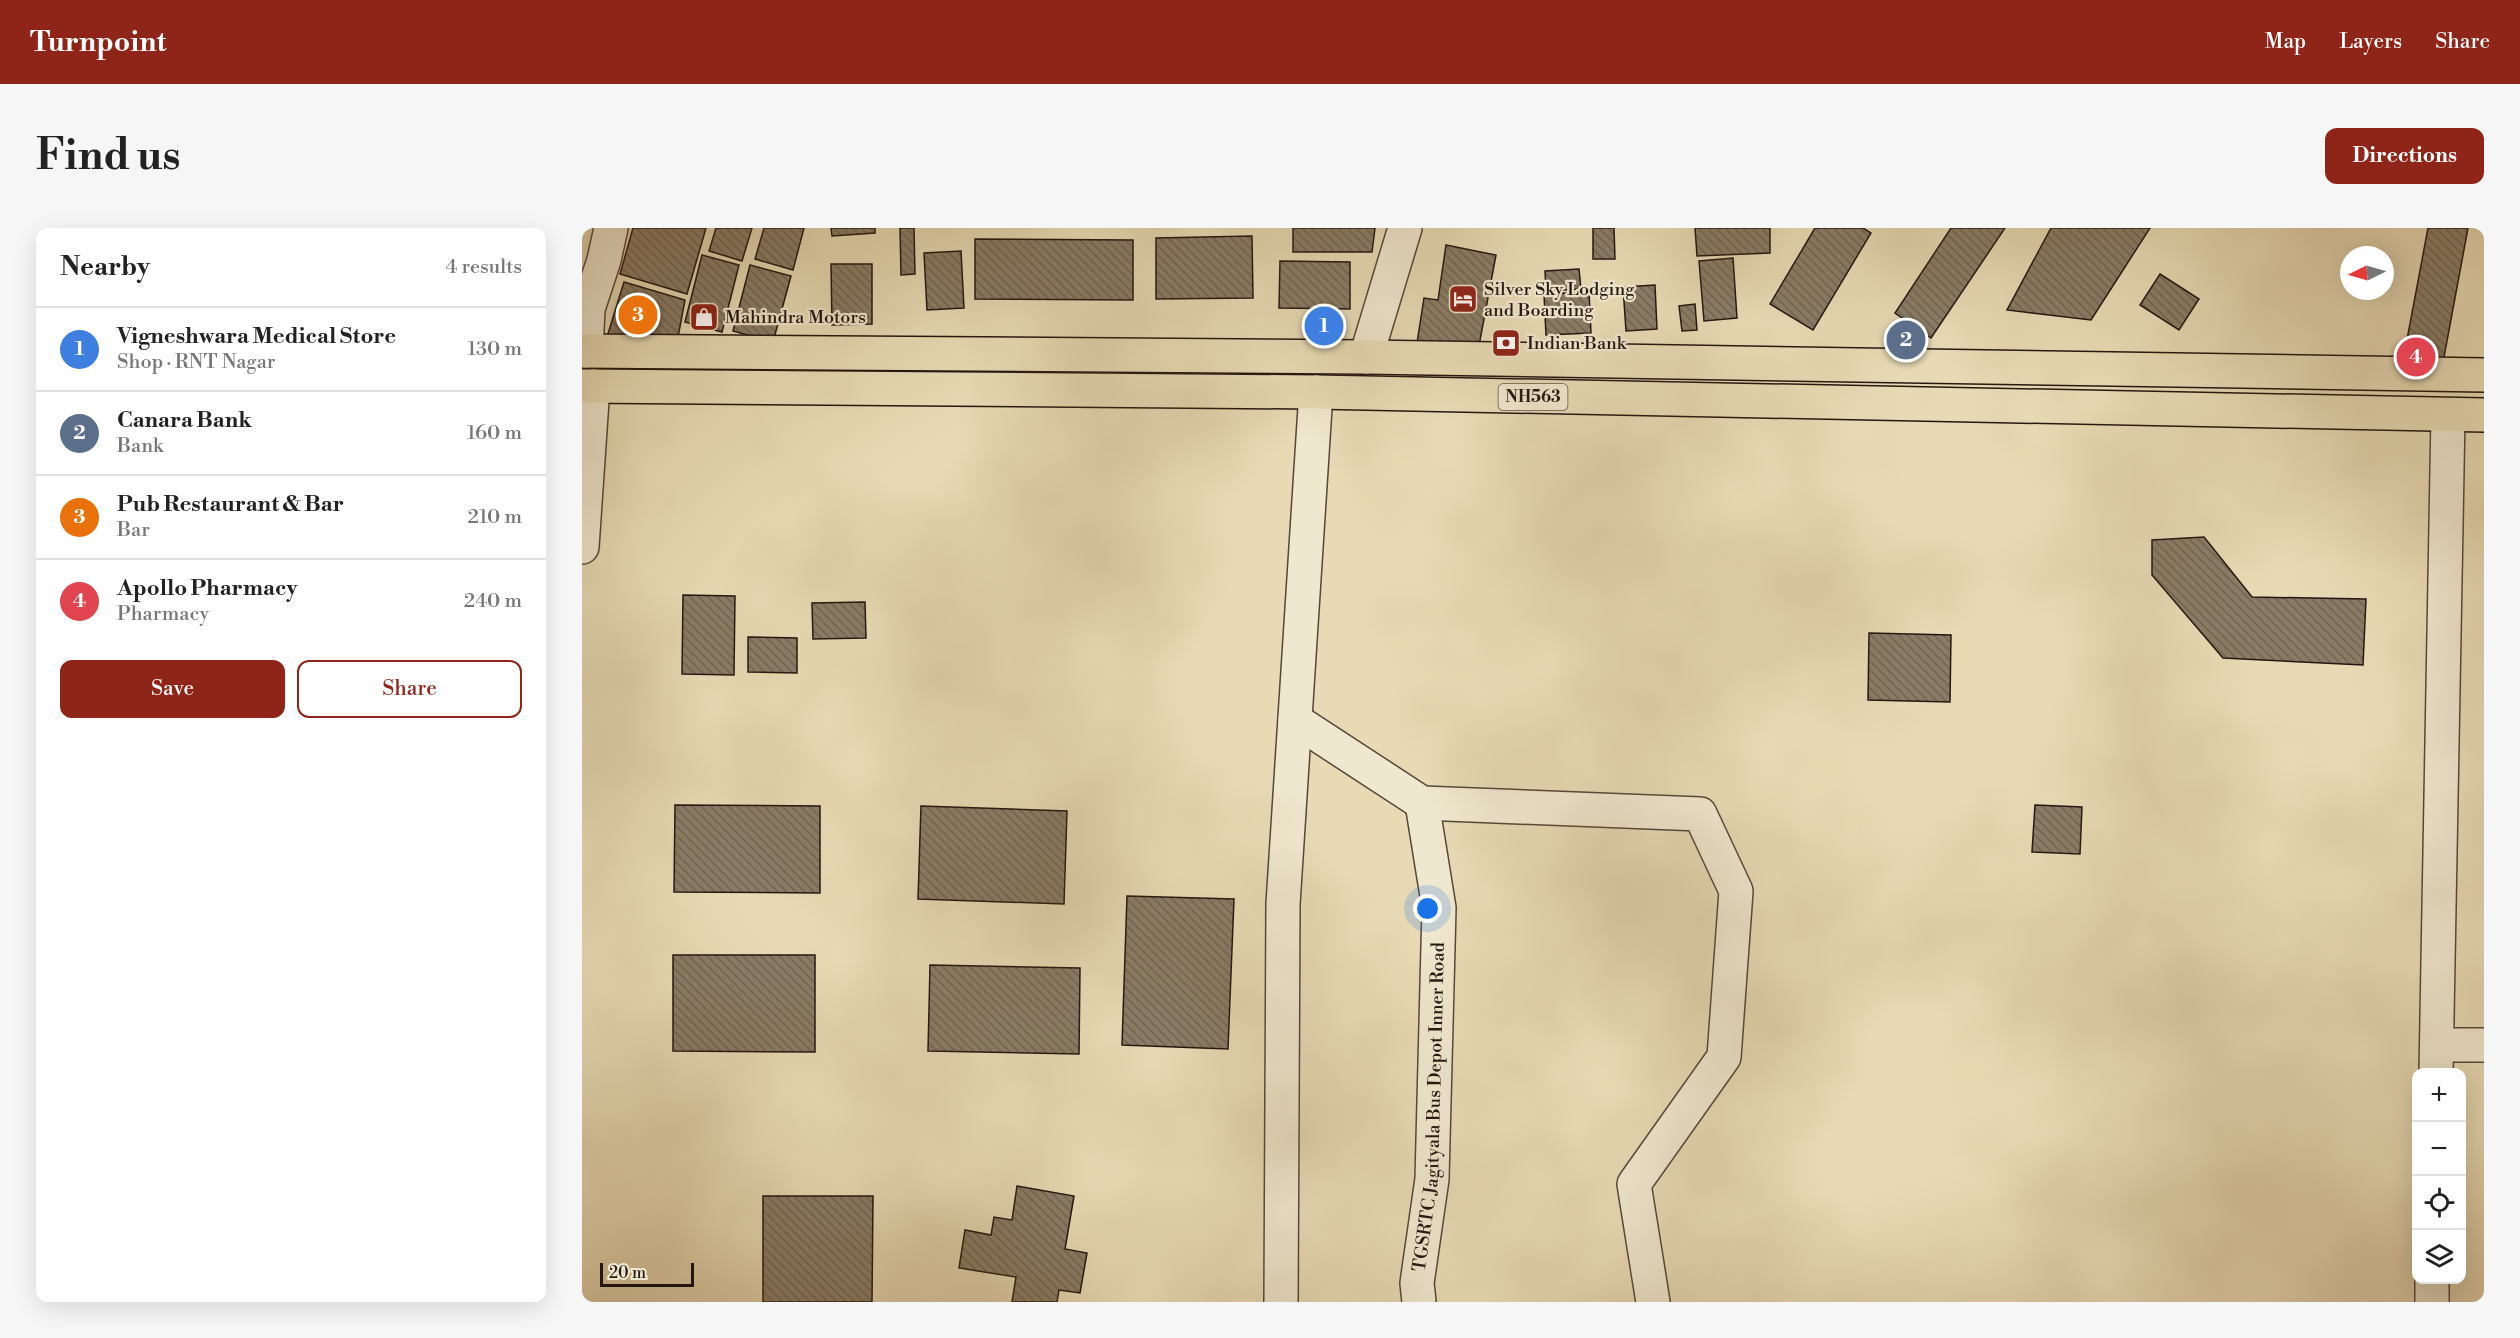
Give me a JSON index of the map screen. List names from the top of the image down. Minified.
{"streets":{"highway":["NH563"],"street":["TGSRTC Jagityala Bus Depot Inner Road"]},"places":{"hotel":["Silver Sky Lodging and Boarding"],"shop":["Mahindra Motors"],"bank":["Indian Bank"]},"scale_bar":"20 m","north":"left","page":{"header":"Turnpoint","nav":["Map","Layers","Share"],"buttons":["Directions",["Save","Share"]],"title":"Find us","heading":["Nearby","4 results"],"pins":["3","1","2","4"],"list":[{"mark":"1","name":"Vigneshwara Medical Store","note":"Shop · RNT Nagar","value":"130 m"},{"mark":"2","name":"Canara Bank","note":"Bank","value":"160 m"},{"mark":"3","name":"Pub Restaurant & Bar","note":"Bar","value":"210 m"},{"mark":"4","name":"Apollo Pharmacy","note":"Pharmacy","value":"240 m"}],"map_buttons":["+","−"],"scale":"20 m"}}
